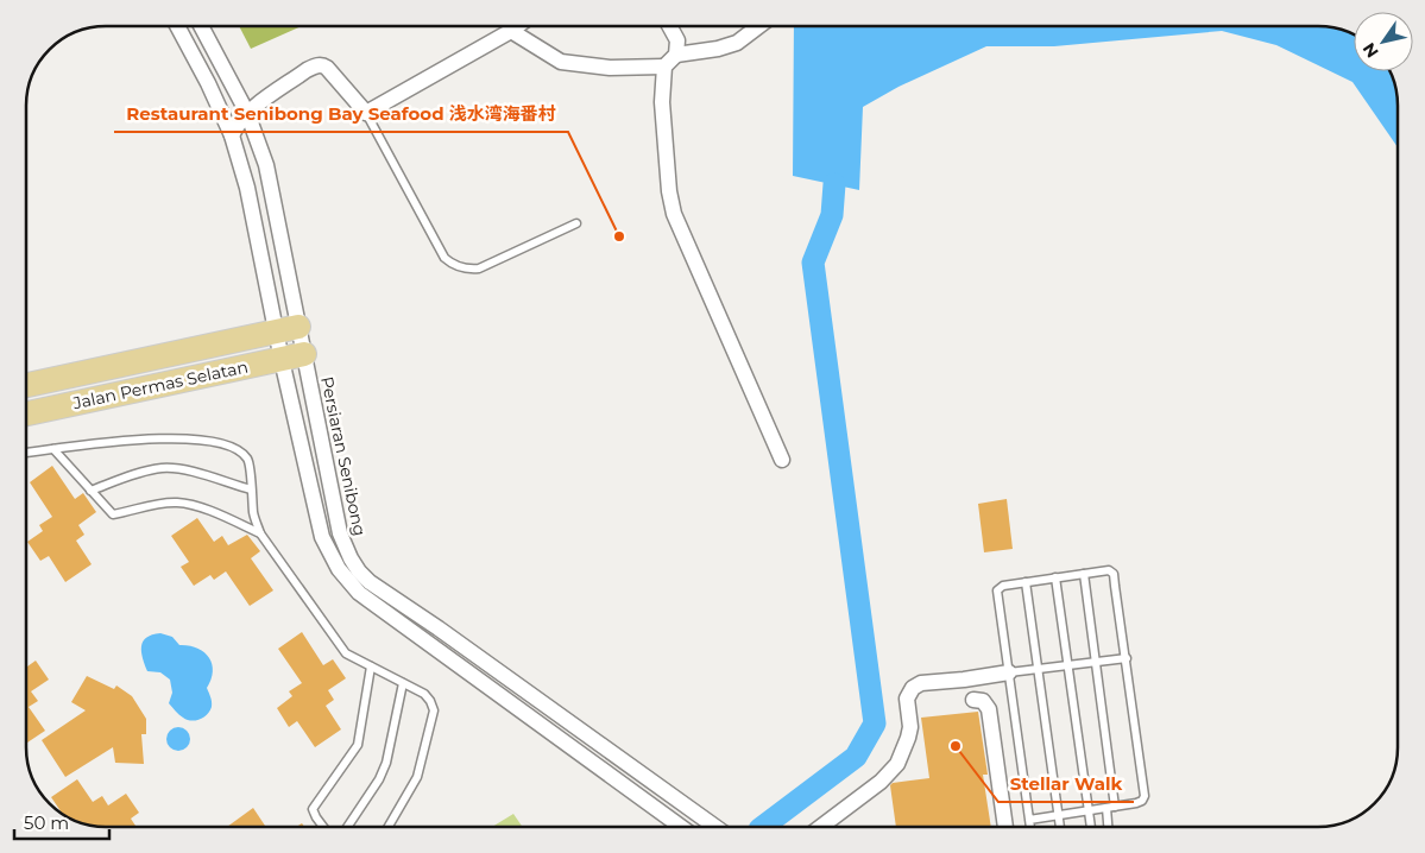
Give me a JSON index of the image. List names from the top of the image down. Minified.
{"streets":{"main road":["Jalan Permas Selatan"],"street":["Persiaran Senibong"]},"crossings":[["Jalan Permas Selatan","Persiaran Senibong"]],"places":["Restaurant Senibong Bay Seafood 浅水湾海番村","Stellar Walk"],"scale_bar":"50 m","north":"bottom left"}
